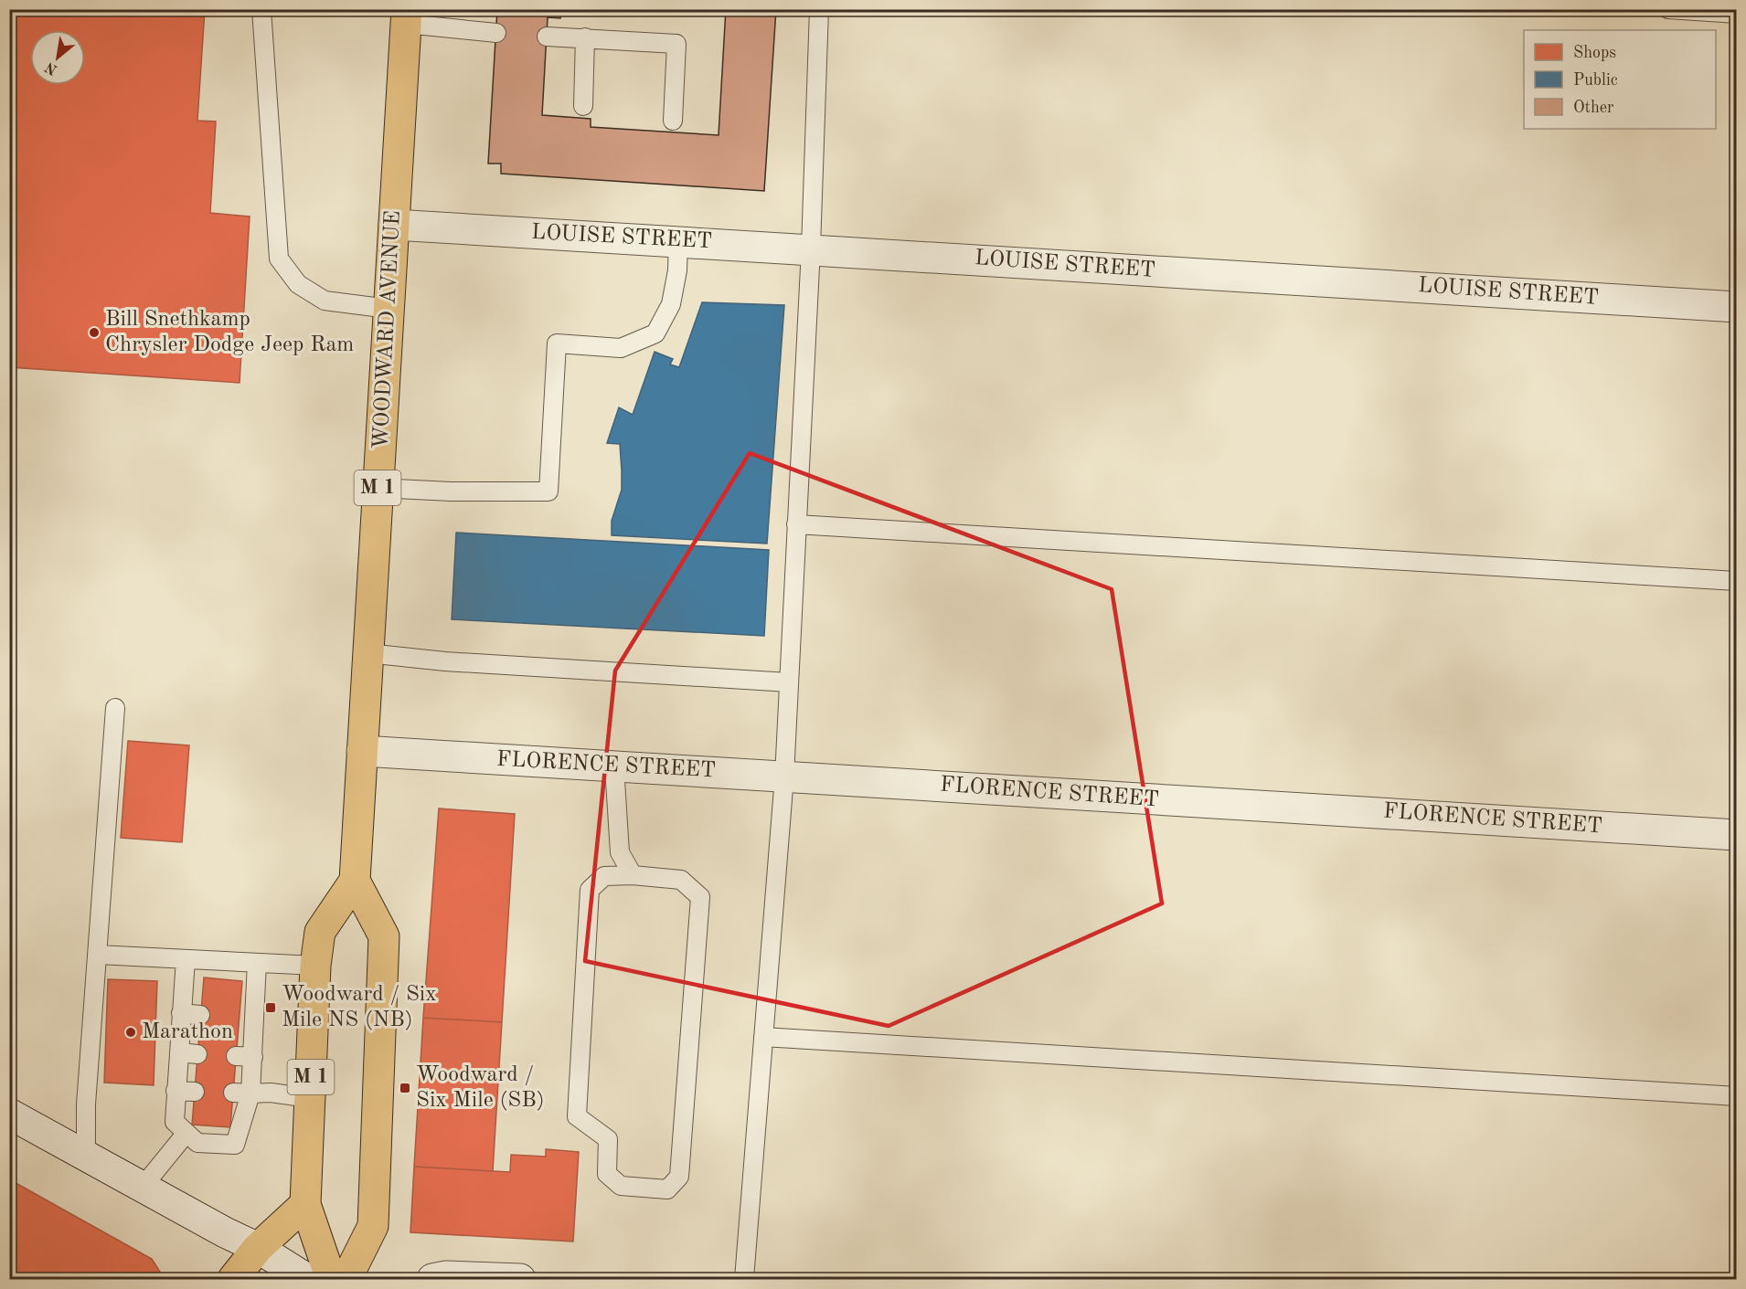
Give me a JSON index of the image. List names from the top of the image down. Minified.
{"streets":{"main road":["WOODWARD AVENUE","M 1"],"street":["LOUISE STREET","FLORENCE STREET"]},"crossings":[["LOUISE STREET","WOODWARD AVENUE"],["WOODWARD AVENUE","M 1"],["WOODWARD AVENUE","FLORENCE STREET"]],"places":{"other":["Bill Snethkamp Chrysler Dodge Jeep Ram","Marathon"],"transit":["Woodward / Six Mile NS (NB)","Woodward / Six Mile (SB)"]},"legend":["Shops","Public","Other"],"north":"bottom left"}
